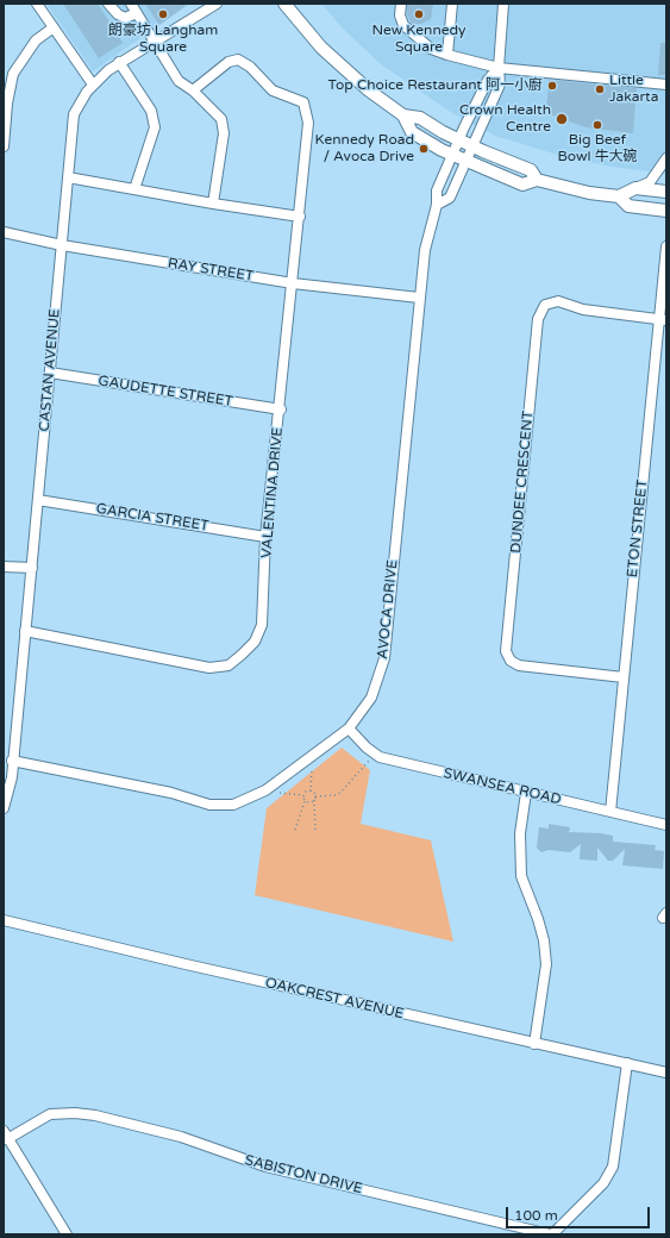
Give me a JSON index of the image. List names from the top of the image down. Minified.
{"streets":{"street":["RAY STREET","CASTAN AVENUE","GAUDETTE STREET","DUNDEE CRESCENT","VALENTINA DRIVE","GARCIA STREET","ETON STREET","AVOCA DRIVE","SWANSEA ROAD","OAKCREST AVENUE","SABISTON DRIVE"]},"crossings":[["RAY STREET","CASTAN AVENUE"],["RAY STREET","VALENTINA DRIVE"],["RAY STREET","AVOCA DRIVE"],["CASTAN AVENUE","GAUDETTE STREET"],["CASTAN AVENUE","VALENTINA DRIVE"],["CASTAN AVENUE","GARCIA STREET"],["CASTAN AVENUE","AVOCA DRIVE"],["GAUDETTE STREET","VALENTINA DRIVE"],["DUNDEE CRESCENT","ETON STREET"],["VALENTINA DRIVE","GARCIA STREET"],["ETON STREET","SWANSEA ROAD"],["AVOCA DRIVE","SWANSEA ROAD"]],"places":["朗豪坊 Langham Square","New Kennedy Square","Top Choice Restaurant 阿一小廚","Little Jakarta","Crown Health Centre","Big Beef Bowl 牛大碗","Kennedy Road / Avoca Drive"],"scale_bar":"100 m"}
